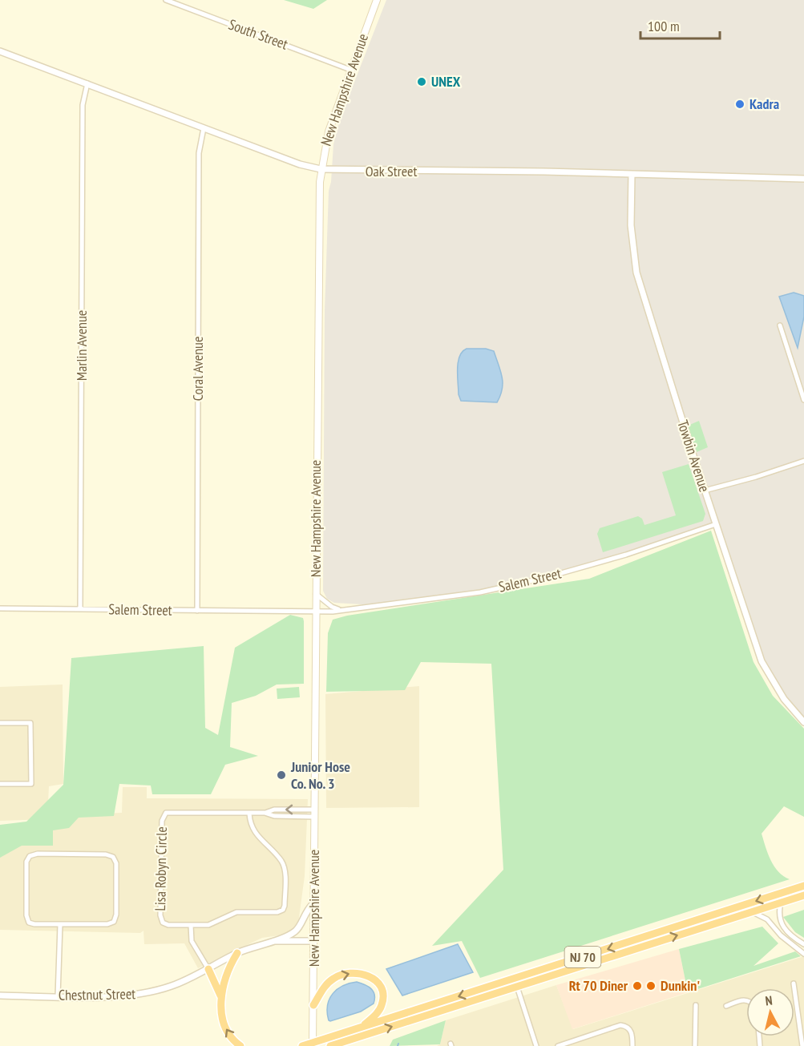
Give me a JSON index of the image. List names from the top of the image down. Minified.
{"streets":{"highway":["NJ 70"],"main road":["New Hampshire Avenue"],"street":["South Street","Oak Street","Marlin Avenue","Coral Avenue","Towbin Avenue","Salem Street","Lisa Robyn Circle","Chestnut Street"]},"crossings":[["South Street","New Hampshire Avenue"],["New Hampshire Avenue","Oak Street"],["New Hampshire Avenue","Salem Street"],["New Hampshire Avenue","Lisa Robyn Circle"],["New Hampshire Avenue","NJ 70"],["New Hampshire Avenue","Chestnut Street"],["Oak Street","Marlin Avenue"],["Oak Street","Coral Avenue"],["Oak Street","Towbin Avenue"],["Marlin Avenue","Salem Street"],["Coral Avenue","Salem Street"],["Towbin Avenue","Salem Street"]],"places":["UNEX","Kadra","Junior Hose Co. No. 3","Rt 70 Diner","Dunkin'"],"scale_bar":"100 m","north":"top"}
